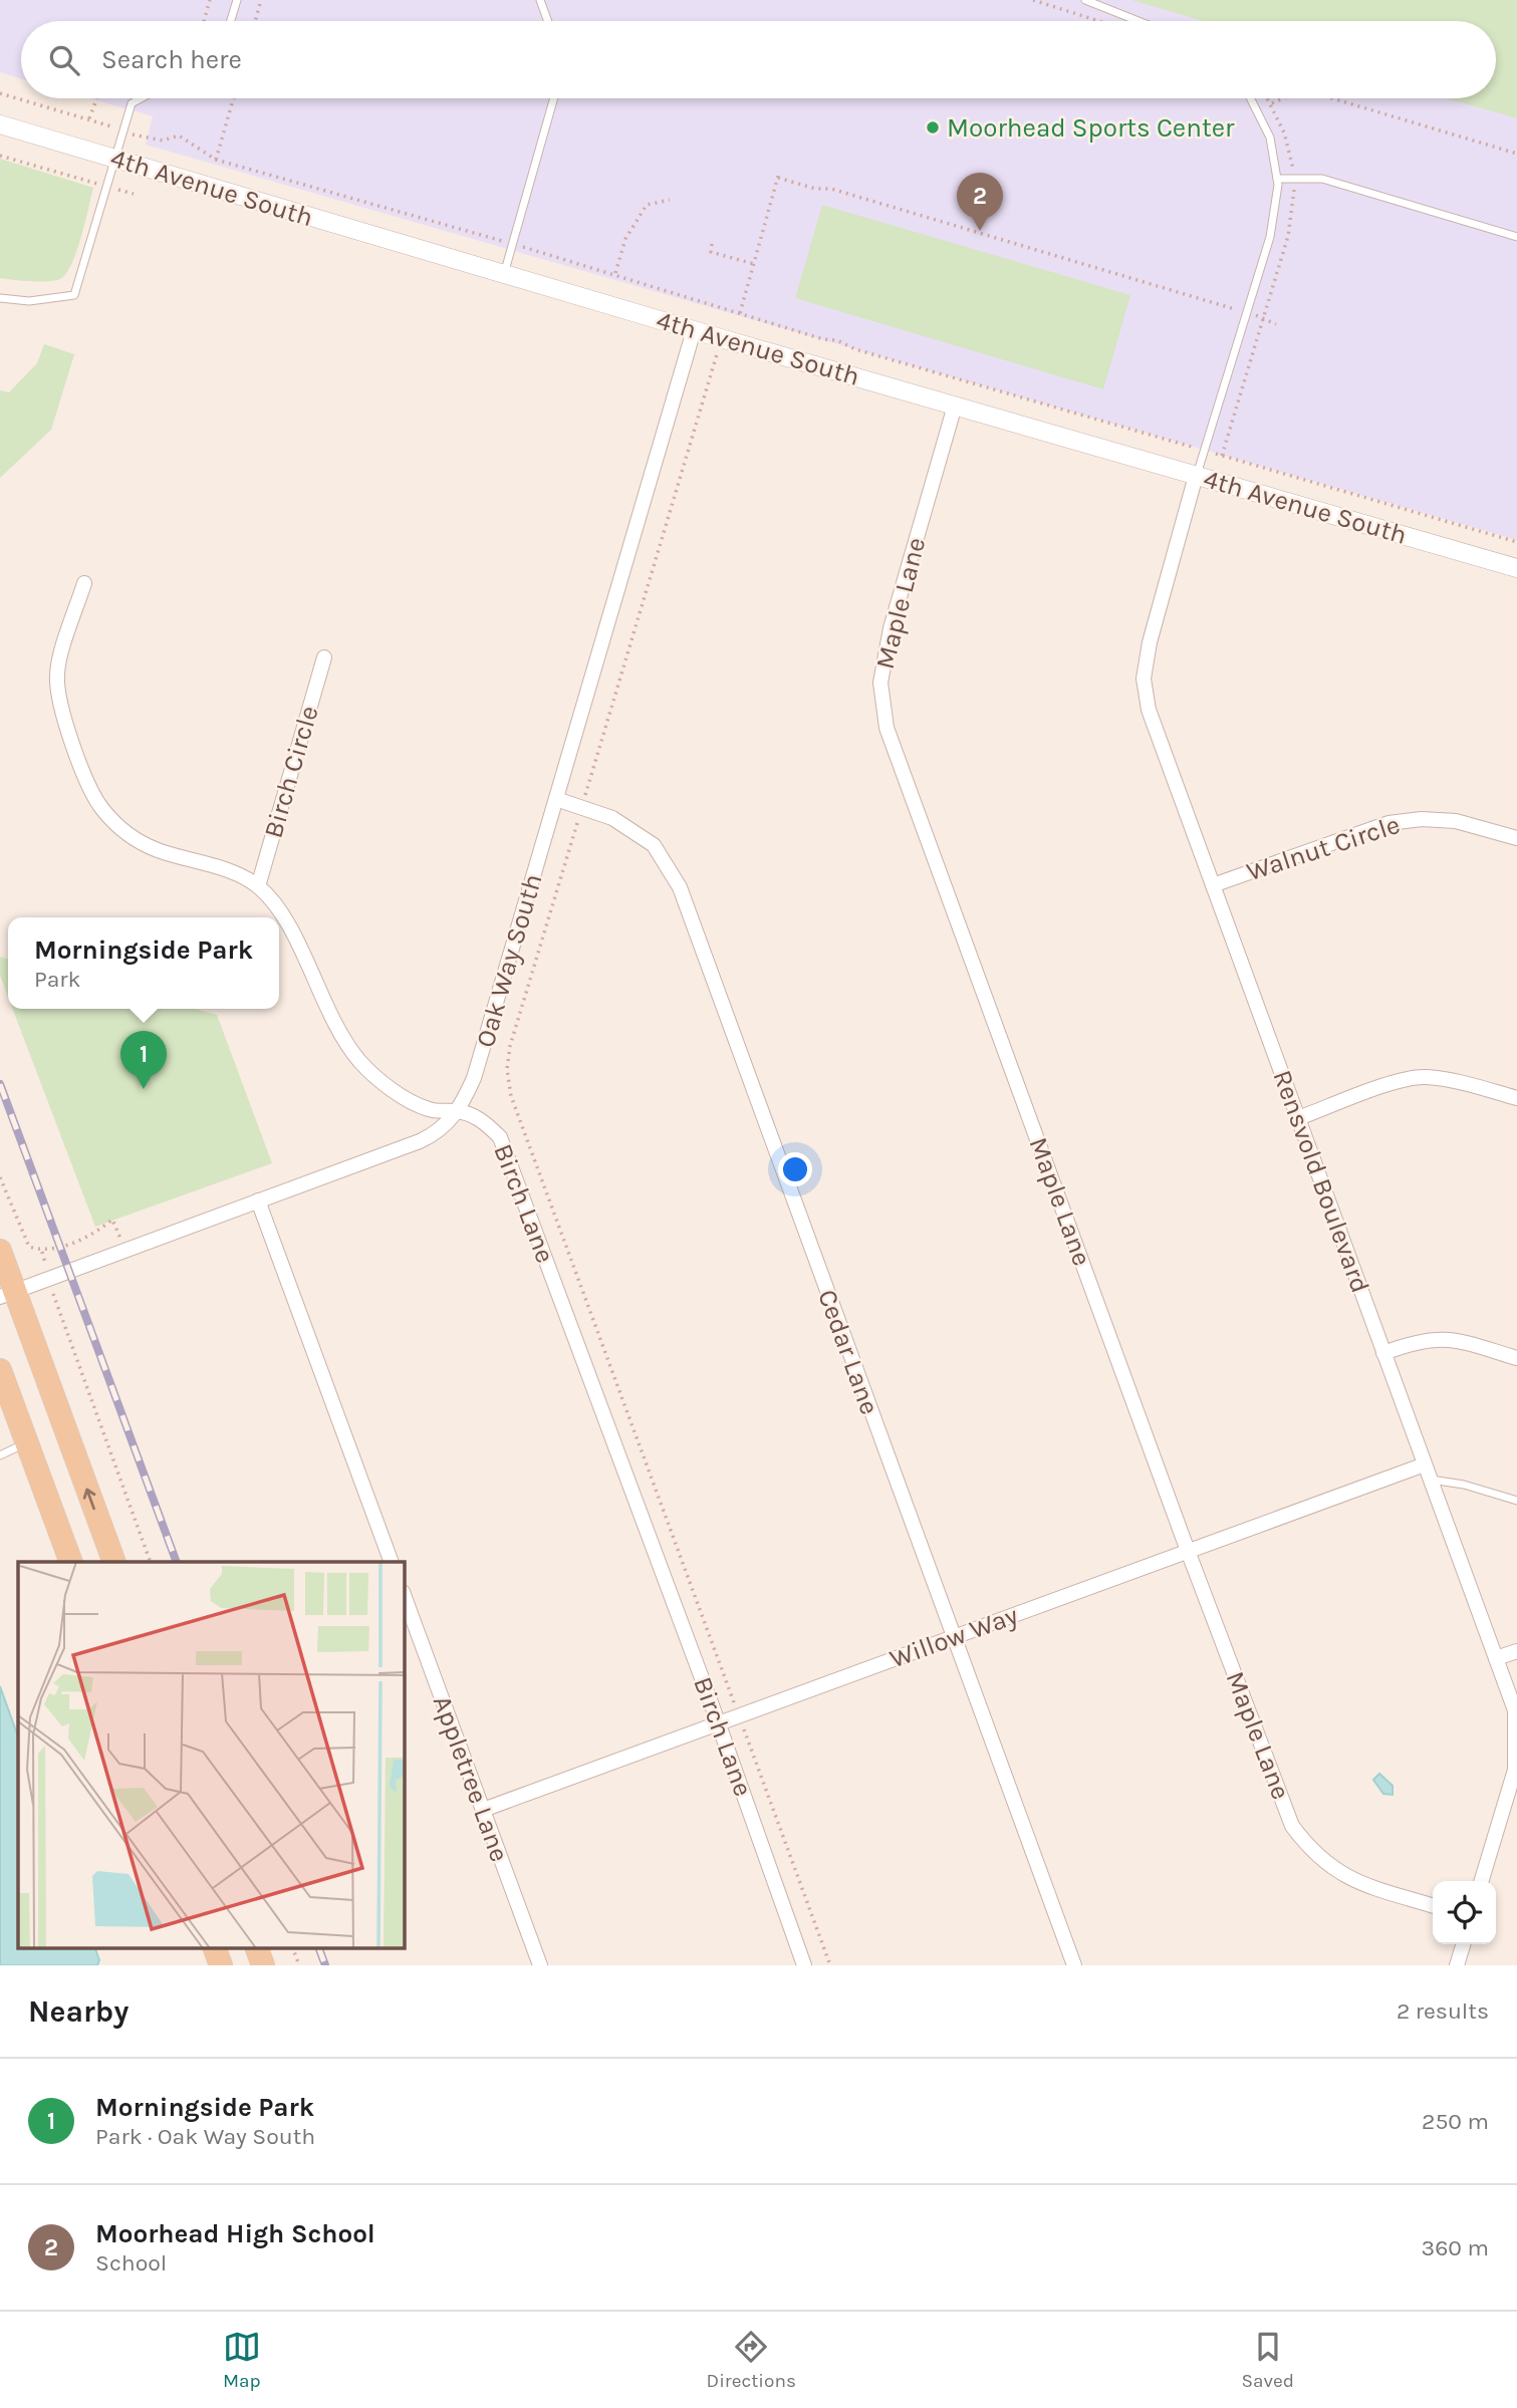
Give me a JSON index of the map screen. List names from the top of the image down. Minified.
{"streets":{"street":["4th Avenue South","Maple Lane","Birch Circle","Walnut Circle","Oak Way South","Rensvold Boulevard","Birch Lane","Cedar Lane","Willow Way","Appletree Lane"]},"crossings":[["4th Avenue South","Maple Lane"],["4th Avenue South","Oak Way South"],["4th Avenue South","Rensvold Boulevard"],["Maple Lane","Willow Way"],["Birch Circle","Birch Lane"],["Walnut Circle","Rensvold Boulevard"],["Oak Way South","Birch Lane"],["Oak Way South","Cedar Lane"],["Rensvold Boulevard","Willow Way"],["Birch Lane","Willow Way"],["Cedar Lane","Willow Way"],["Willow Way","Appletree Lane"]],"places":["Moorhead Sports Center"],"page":{"search":"Search here","pins":["2","1"],"popup":["Morningside Park","Park"],"heading":["Nearby","2 results"],"list":[{"mark":"1","name":"Morningside Park","note":"Park · Oak Way South","value":"250 m"},{"mark":"2","name":"Moorhead High School","note":"School","value":"360 m"}],"nav":["Map","Directions","Saved"]}}
